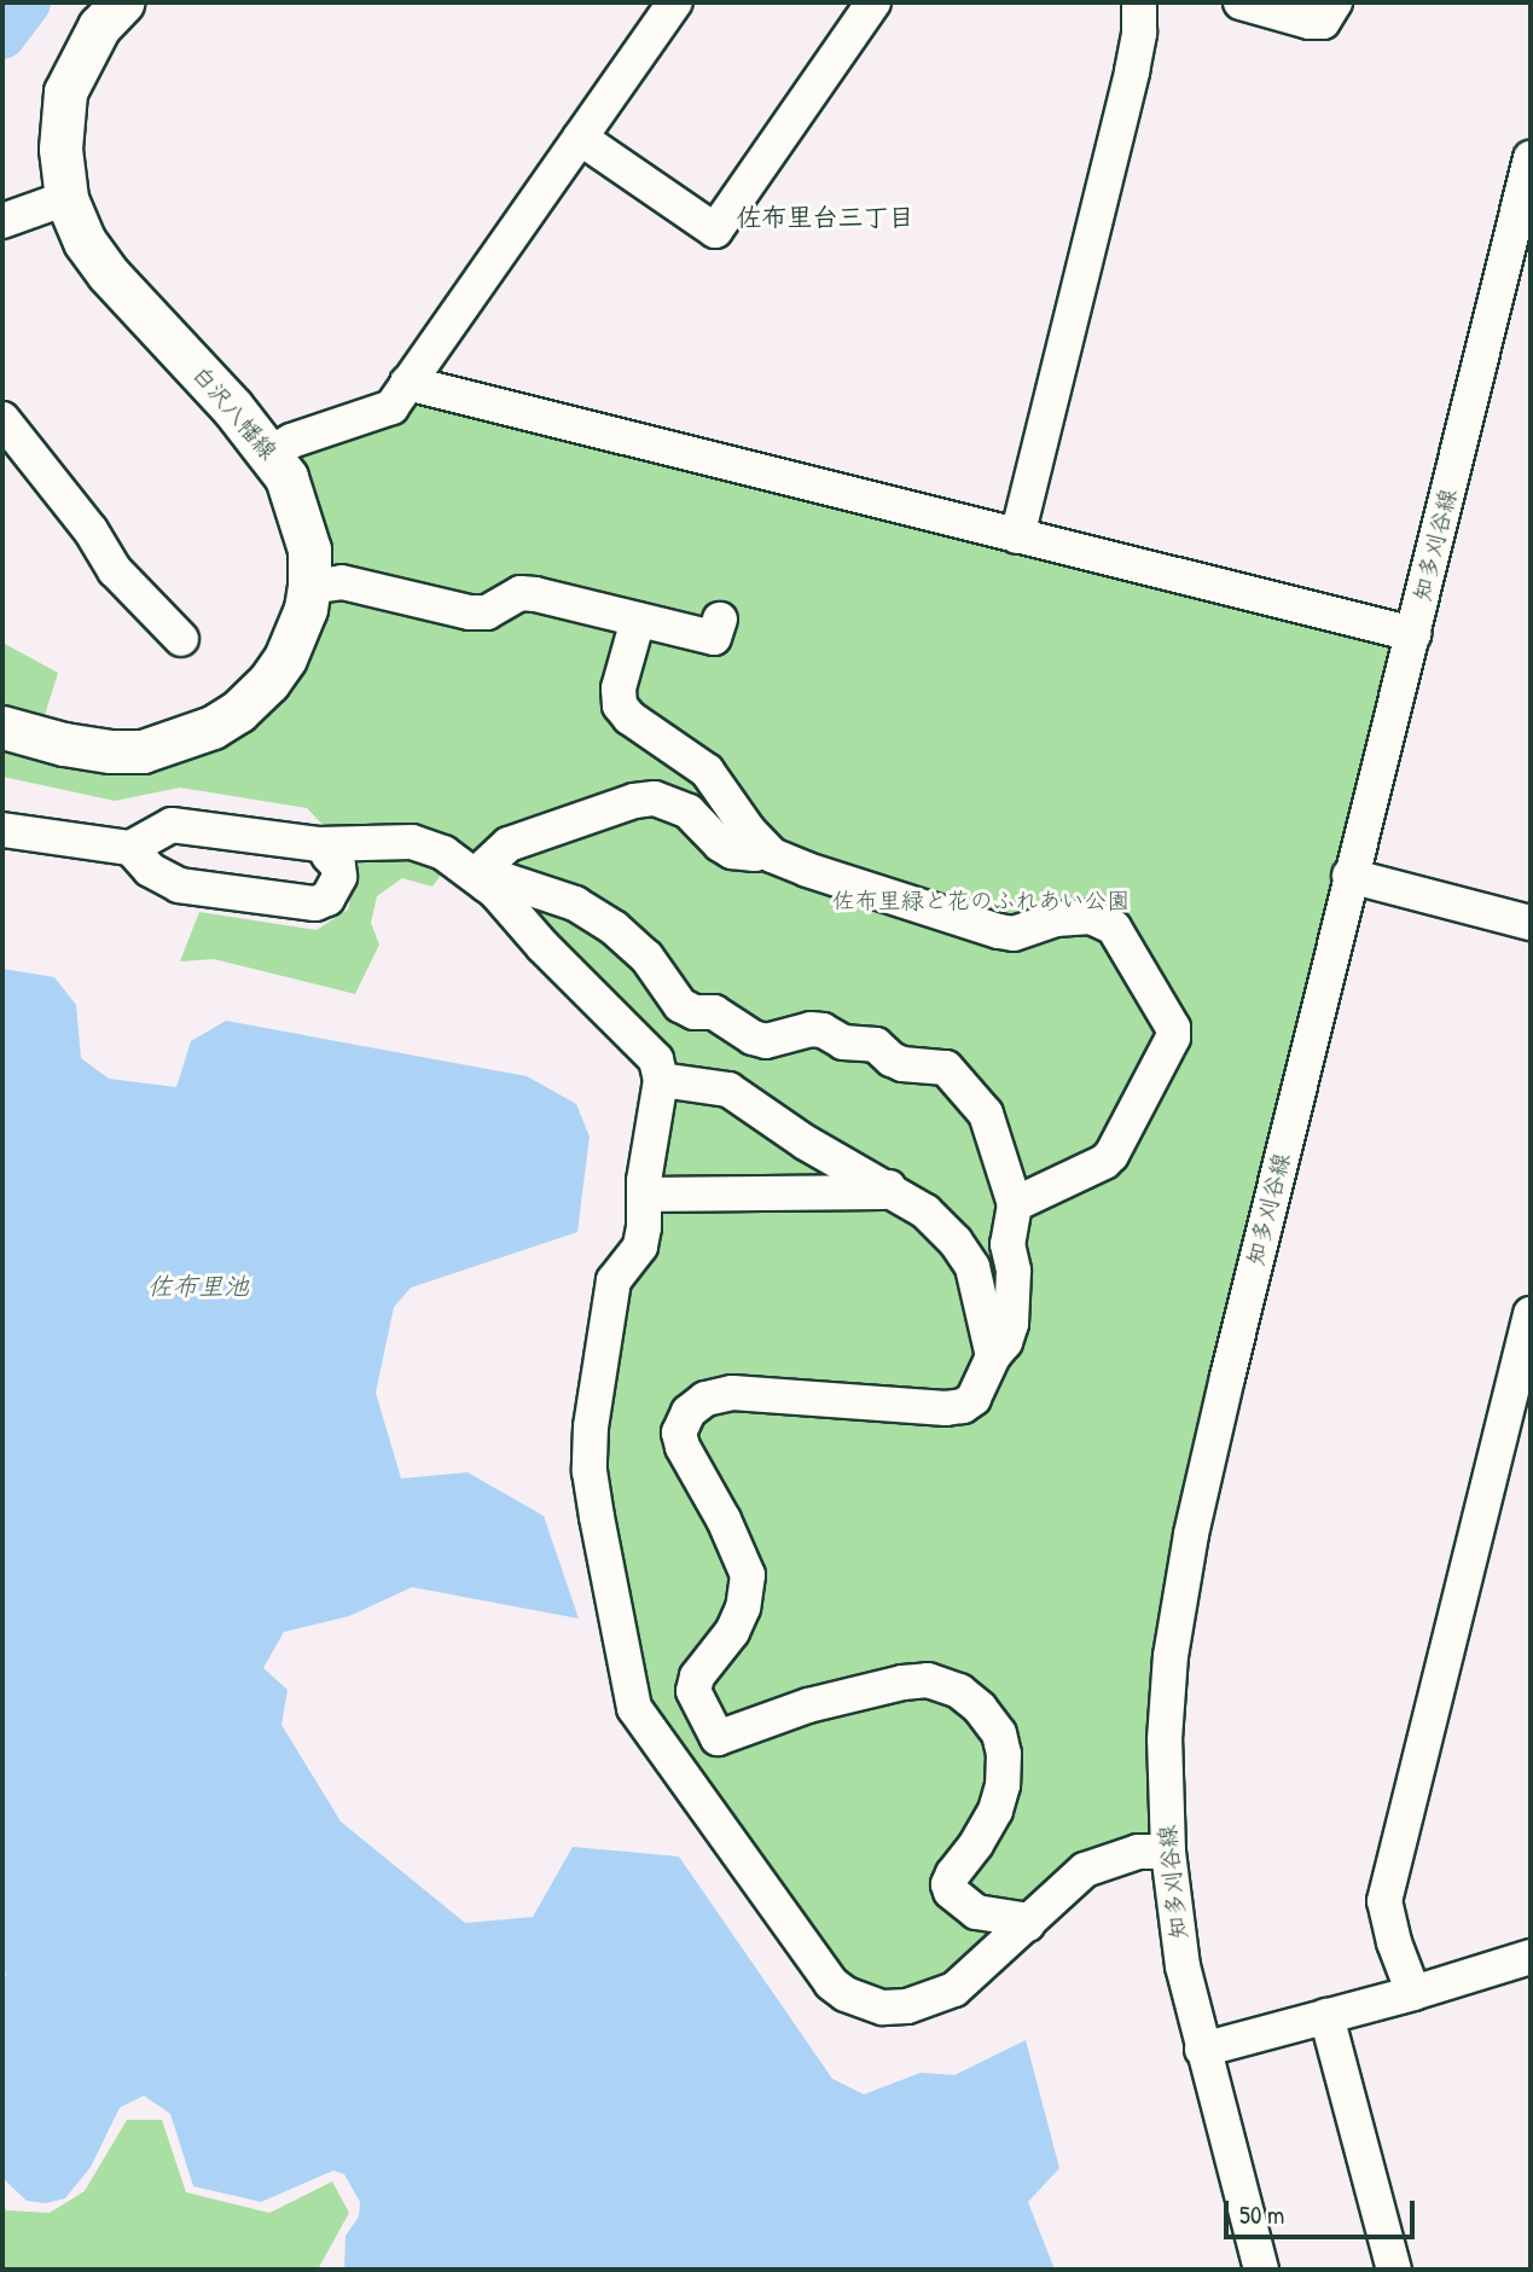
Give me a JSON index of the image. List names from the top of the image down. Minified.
{"streets":{"main road":["白沢八幡線"],"street":["知多刈谷線"]},"districts":["佐布里台三丁目"],"water":["佐布里池"],"parks":["佐布里緑と花のふれあい公園"],"scale_bar":"50 m"}
